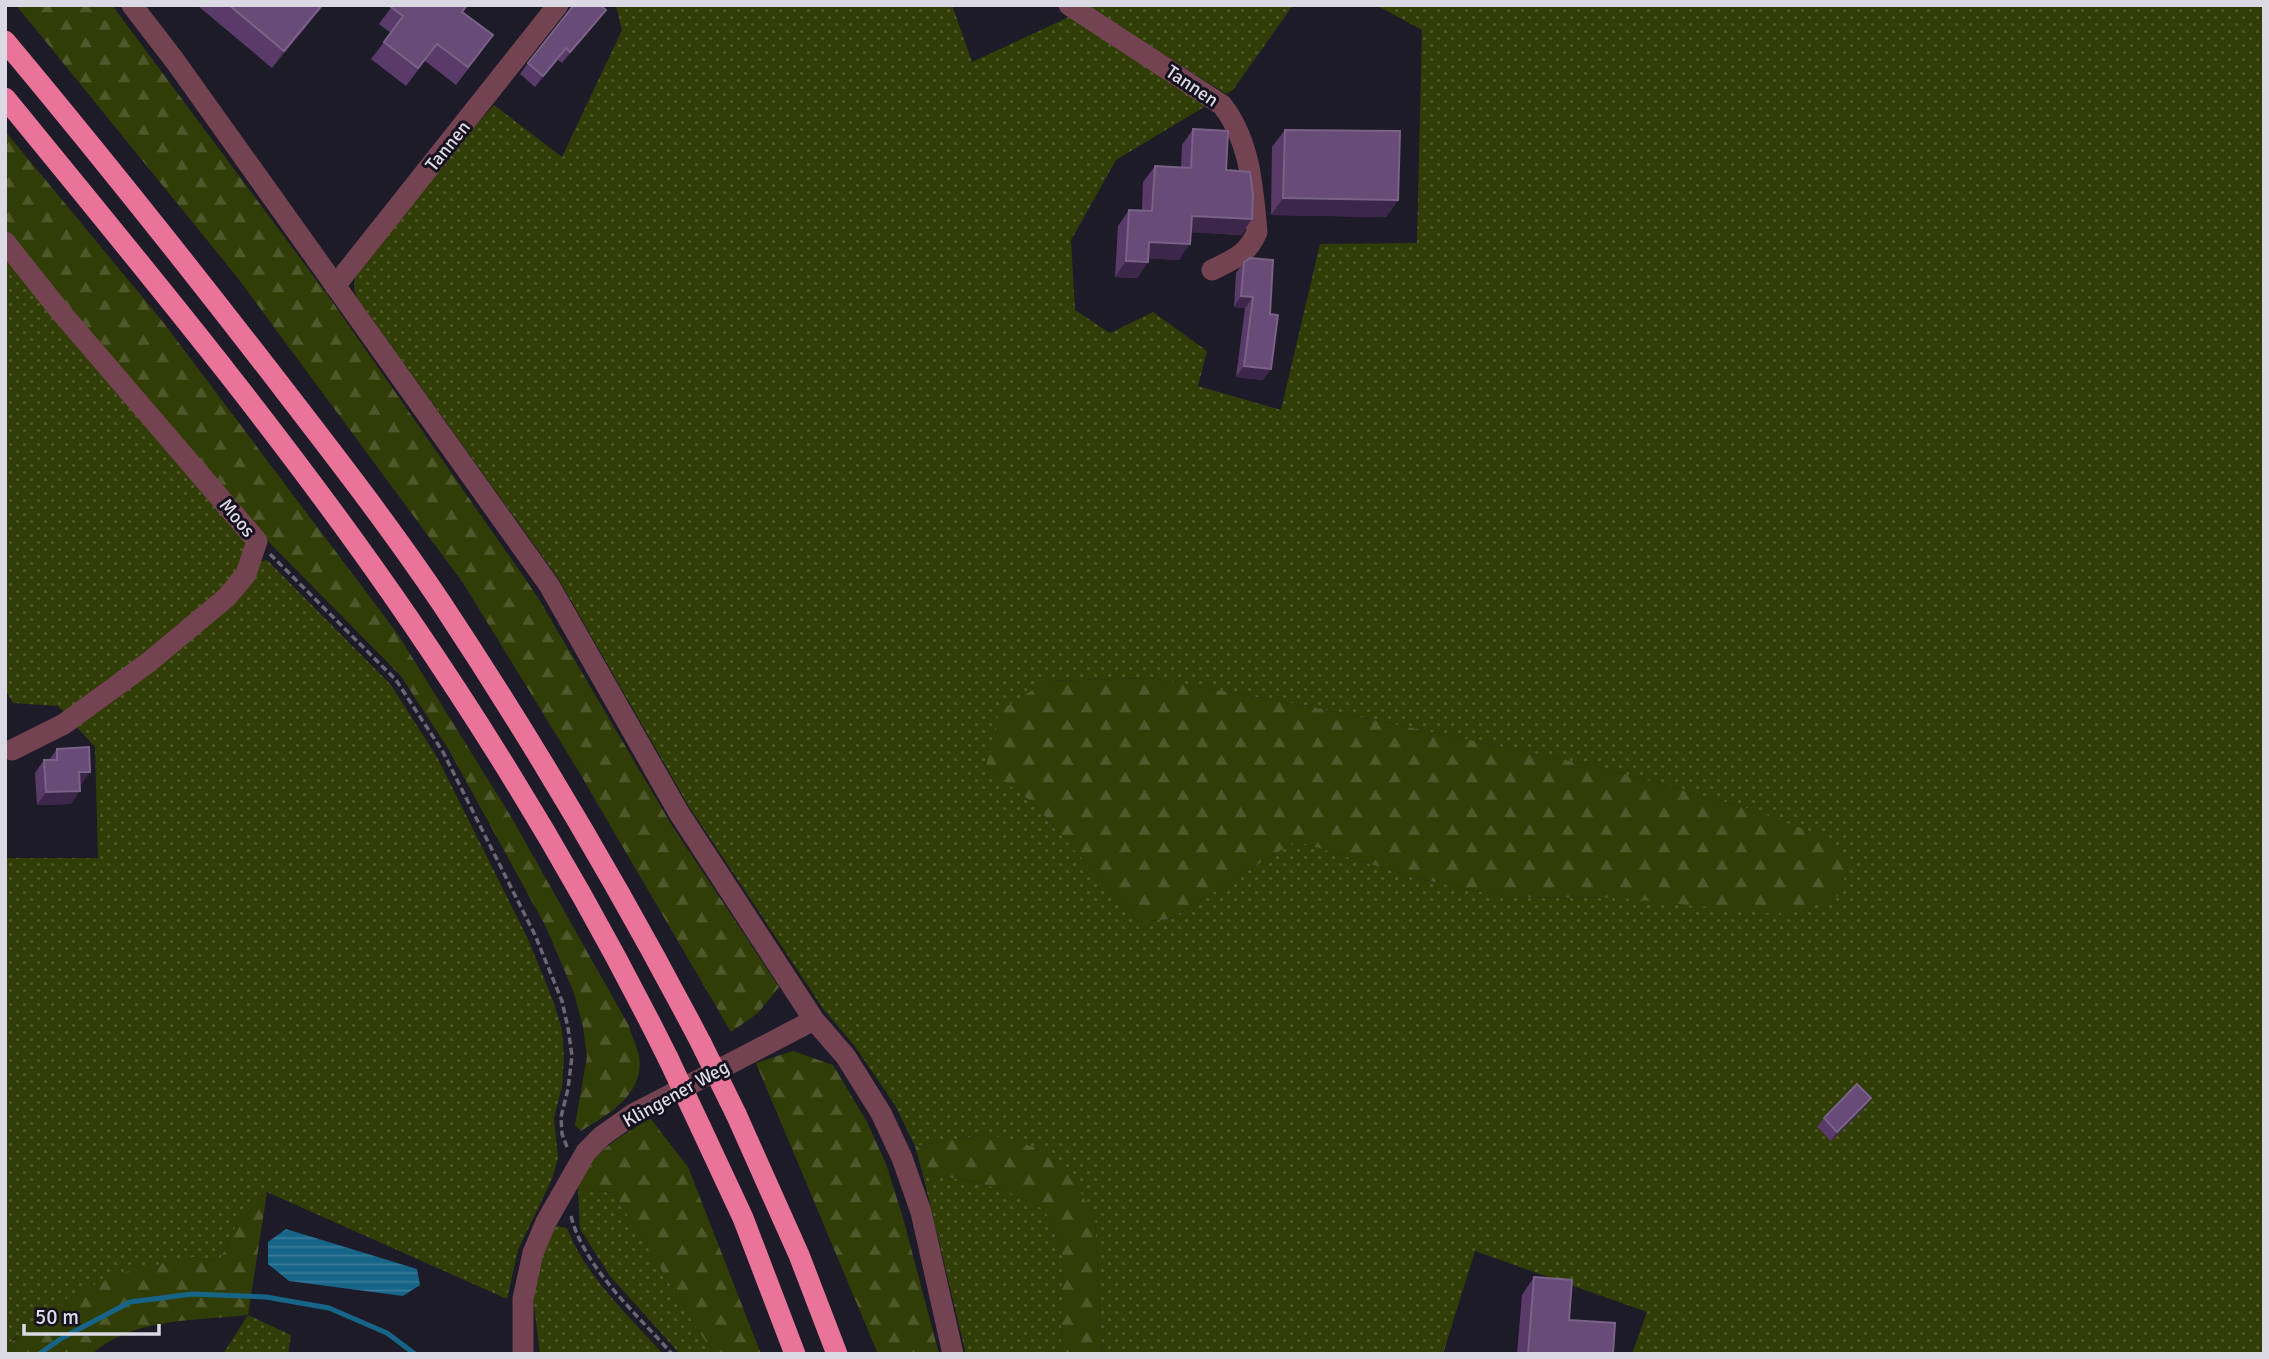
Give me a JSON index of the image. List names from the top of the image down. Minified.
{"streets":{"street":["Tannen","Moos","Klingener Weg"]},"scale_bar":"50 m"}
